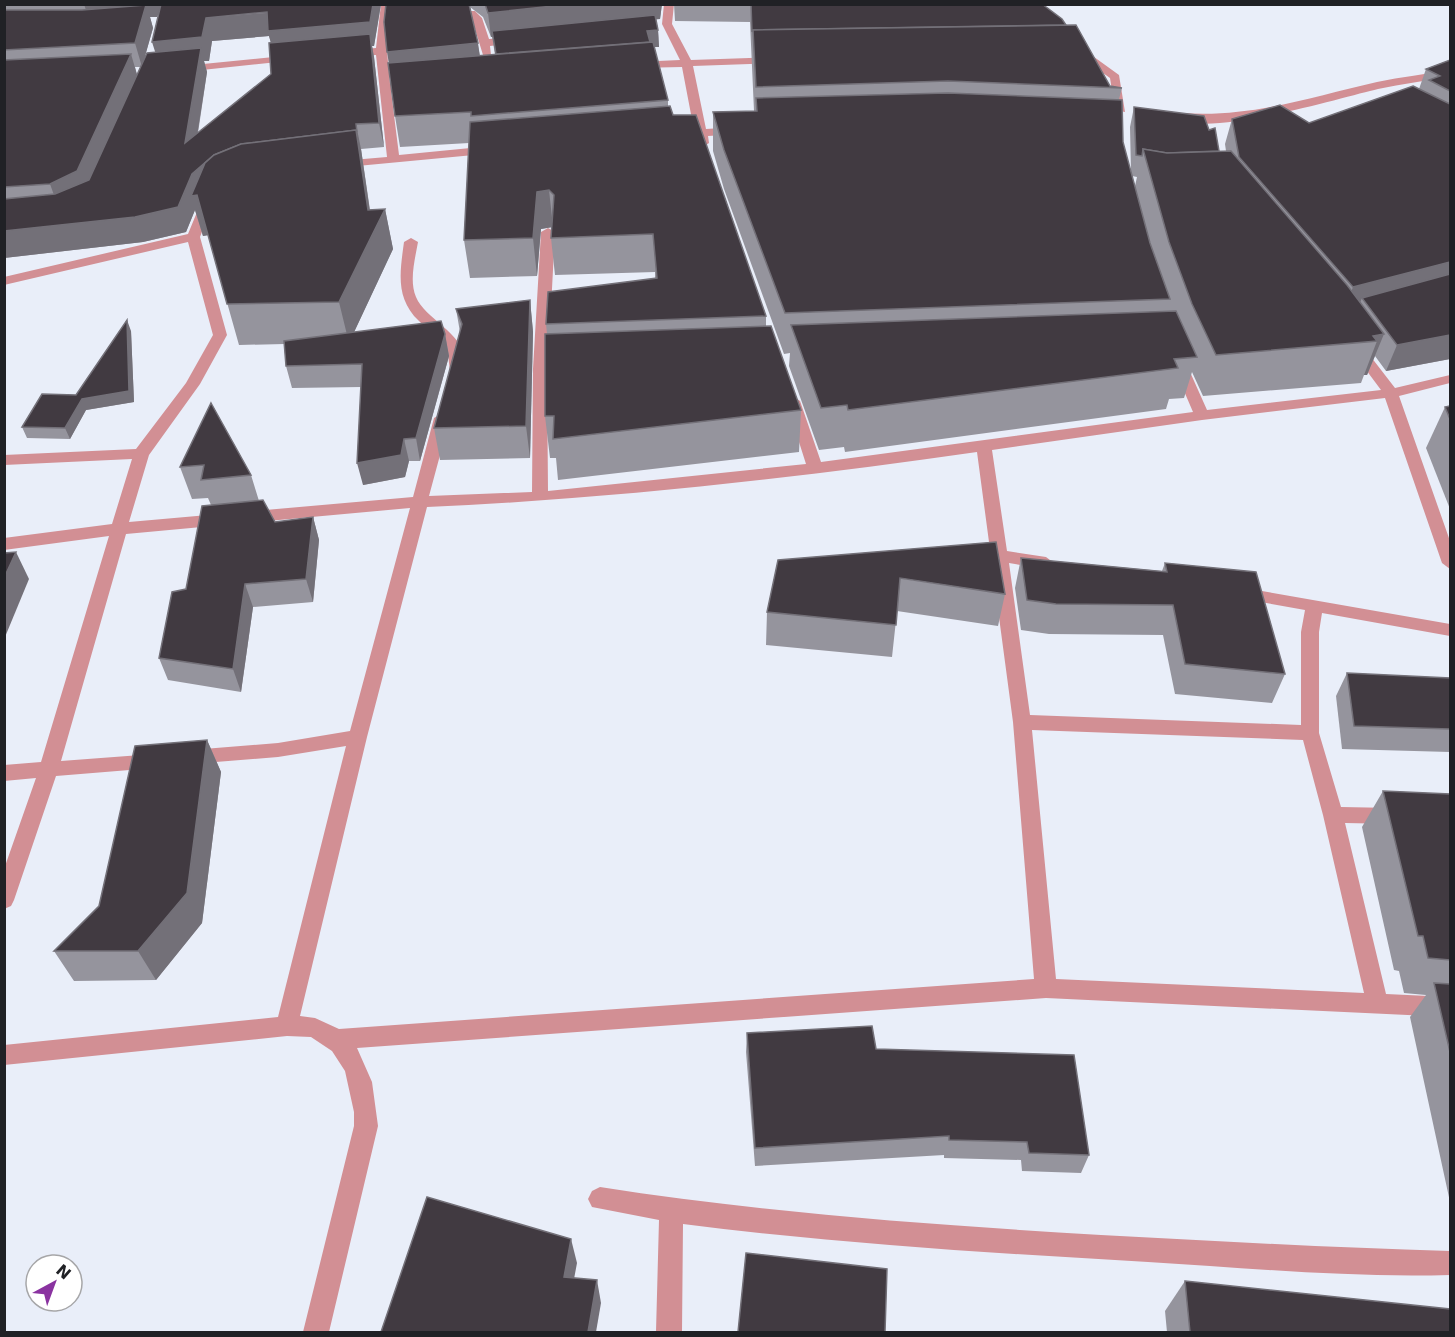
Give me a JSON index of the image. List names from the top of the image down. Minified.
{"north":"top right"}
